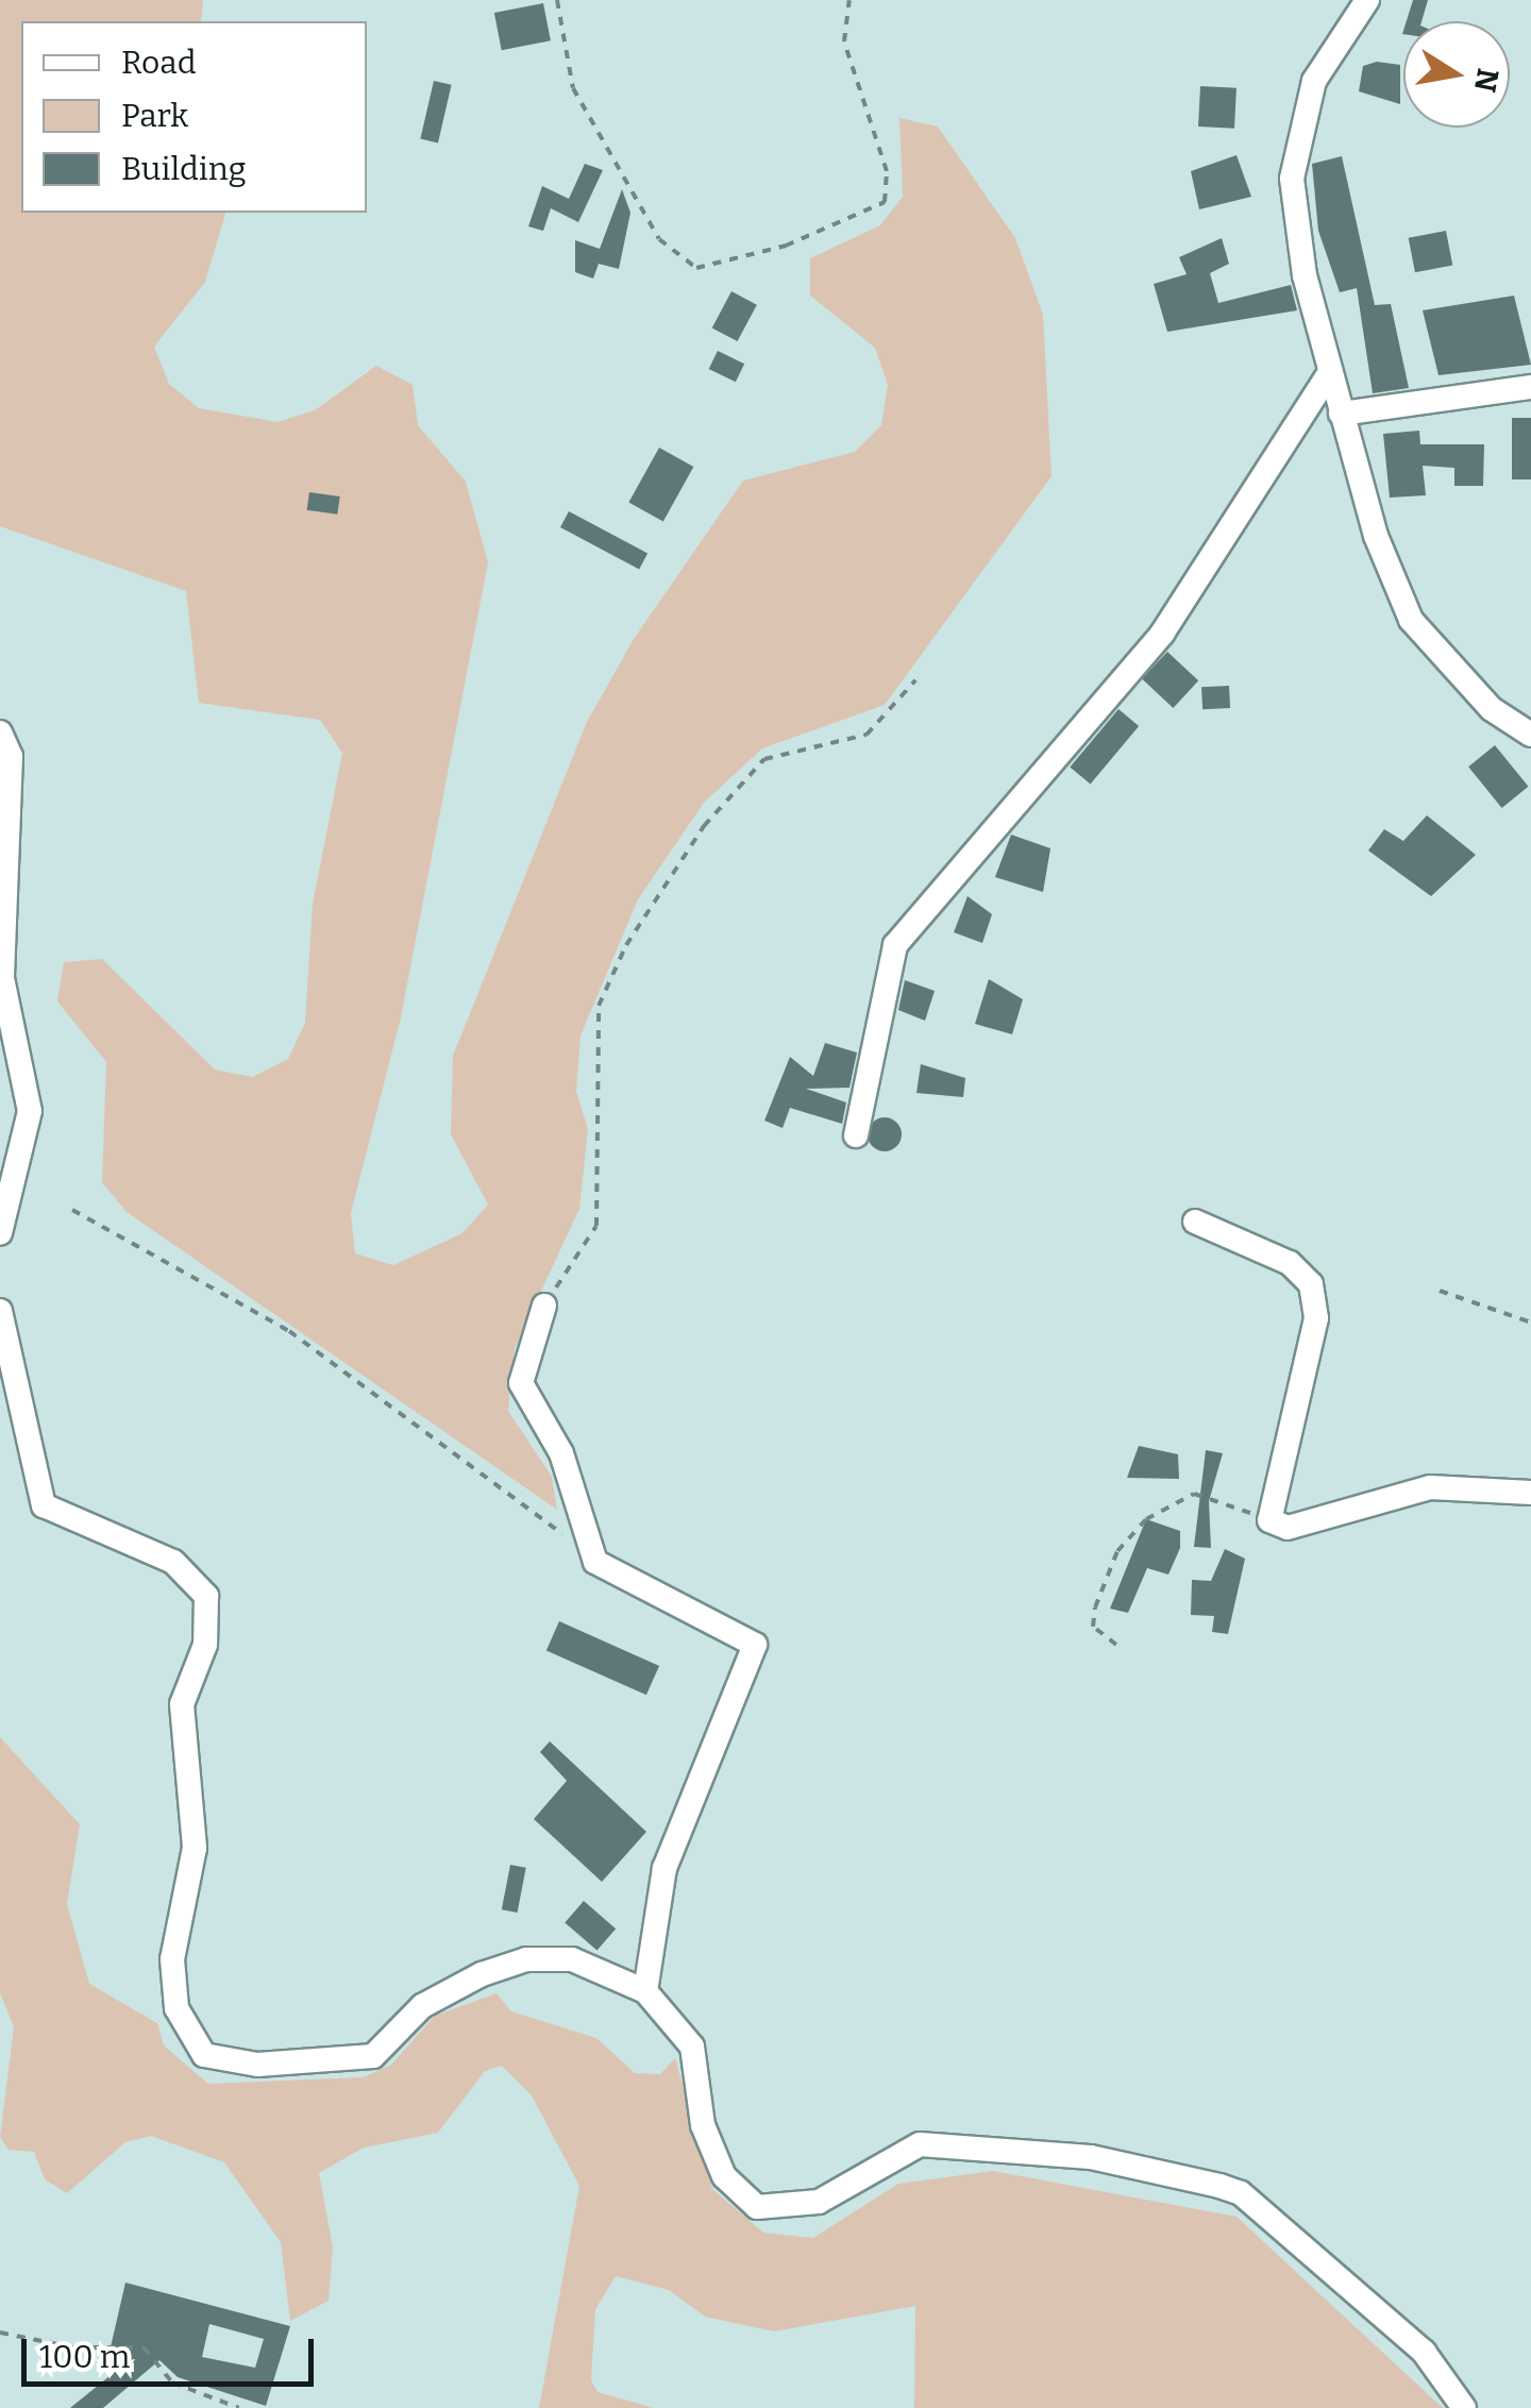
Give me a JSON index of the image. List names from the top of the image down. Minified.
{"legend":["Road","Park","Building"],"scale_bar":"100 m","north":"right"}
